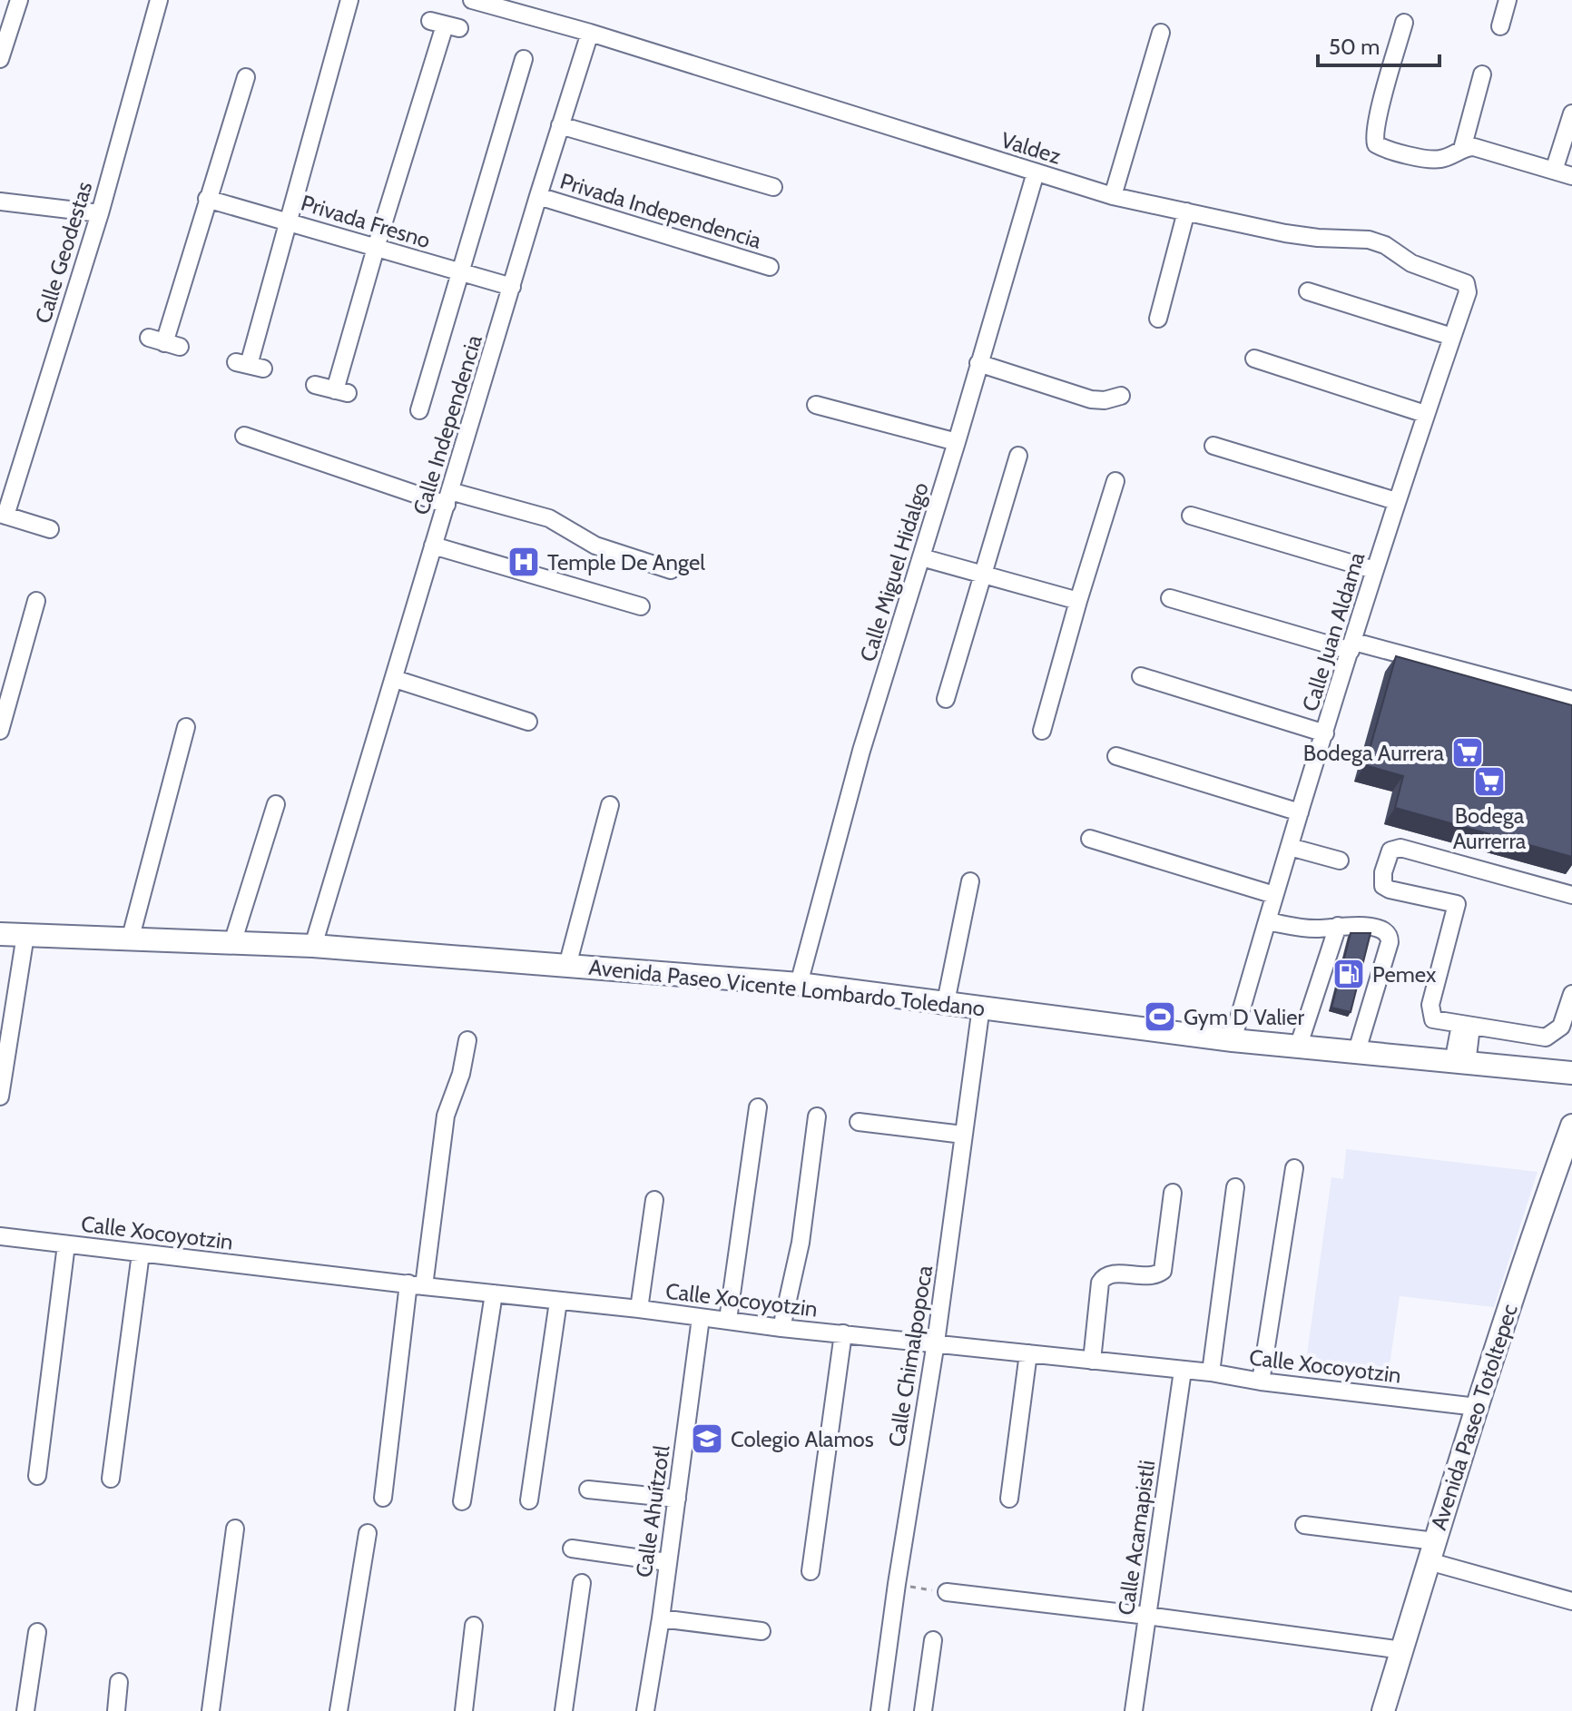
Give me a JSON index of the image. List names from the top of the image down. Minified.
{"streets":{"main road":["Avenida Paseo Vicente Lombardo Toledano","Avenida Paseo Totoltepec"],"street":["Valdez","Privada Independencia","Privada Fresno","Calle Geodestas","Calle Independencia","Calle Miguel Hidalgo","Calle Juan Aldama","Calle Xocoyotzin","Calle Chimalpopoca","Calle Ahuítzotl","Calle Acamapistli"]},"crossings":[["Valdez","Calle Independencia"],["Valdez","Calle Miguel Hidalgo"],["Valdez","Calle Juan Aldama"],["Privada Independencia","Calle Independencia"],["Privada Fresno","Calle Independencia"],["Calle Independencia","Avenida Paseo Vicente Lombardo Toledano"],["Calle Miguel Hidalgo","Avenida Paseo Vicente Lombardo Toledano"],["Calle Juan Aldama","Avenida Paseo Vicente Lombardo Toledano"],["Avenida Paseo Vicente Lombardo Toledano","Calle Chimalpopoca"],["Calle Xocoyotzin","Calle Chimalpopoca"],["Calle Xocoyotzin","Avenida Paseo Totoltepec"],["Calle Xocoyotzin","Calle Ahuítzotl"],["Calle Xocoyotzin","Calle Acamapistli"]],"places":{"hospital":["Temple De Angel"],"supermarket":["Bodega Aurrera","Bodega Aurrerra"],"fuel station":["Pemex"],"sports":["Gym D Valier"],"school or university":["Colegio Alamos"]},"scale_bar":"50 m"}
